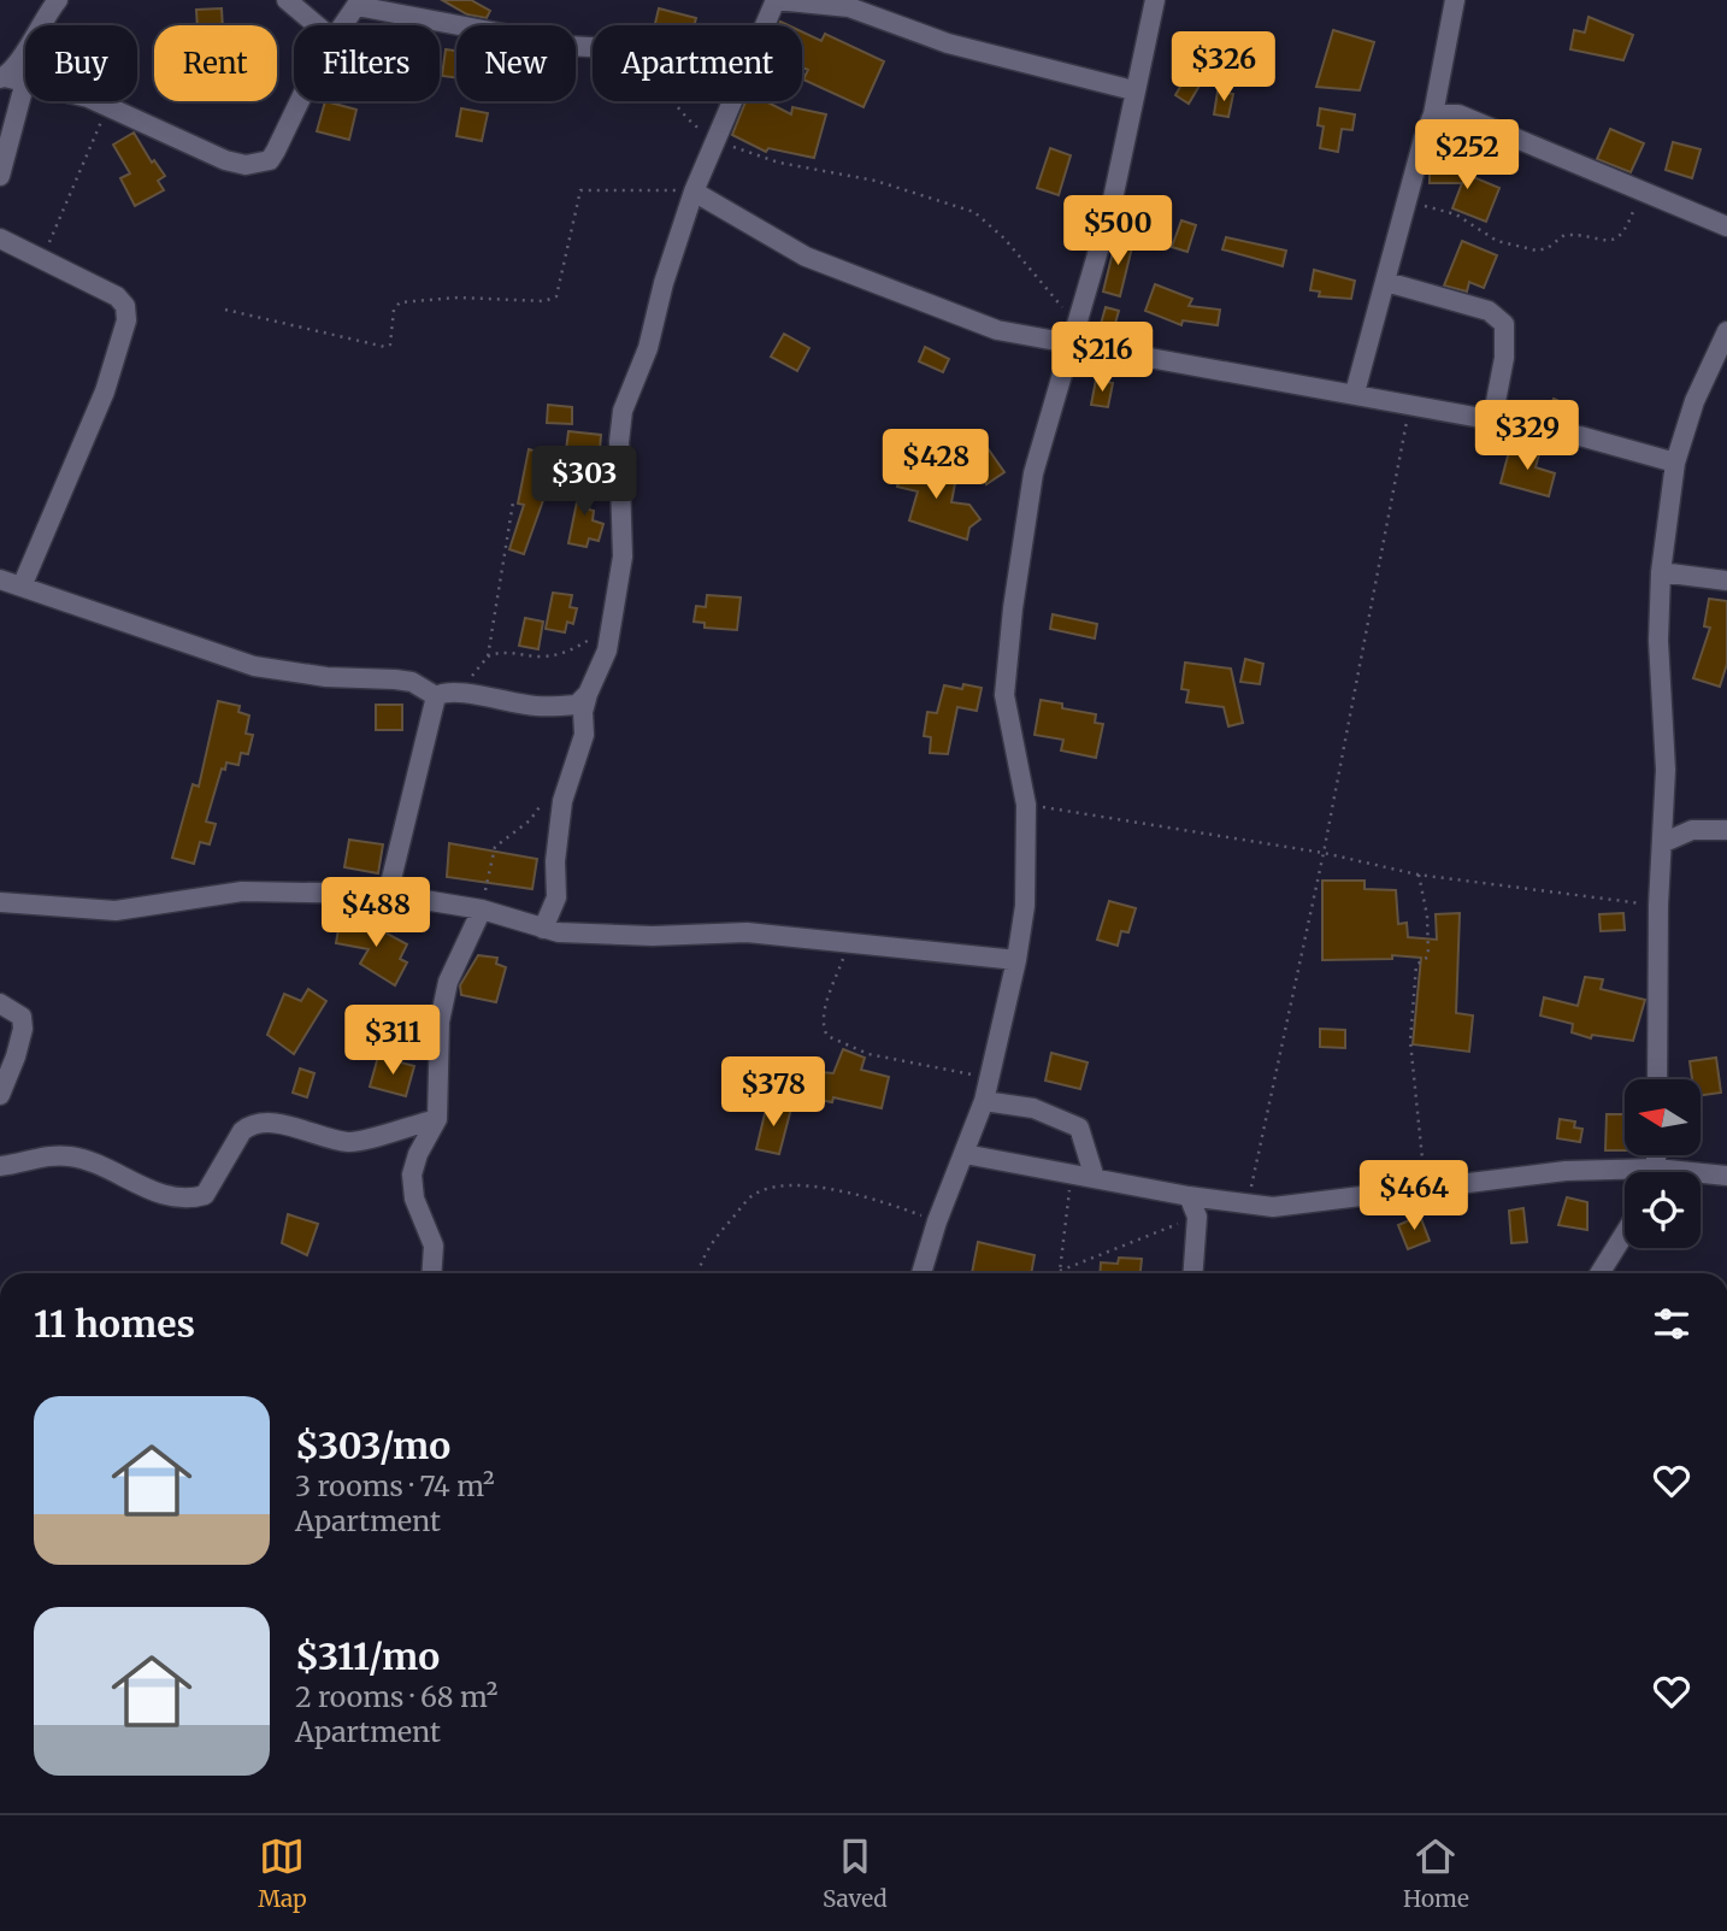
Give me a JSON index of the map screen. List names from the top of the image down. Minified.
{"north":"left","page":{"chip":["Buy","Rent","Filters","New","Apartment"],"price":["$326","$252","$500","$216","$329","$428","$303","$488","$311","$378","$464"],"heading":"11 homes","list":[{"name":"$303/mo","note":"3 rooms · 74 m² · Apartment"},{"name":"$311/mo","note":"2 rooms · 68 m² · Apartment"}],"tabs":["Map","Saved","Home"]}}
